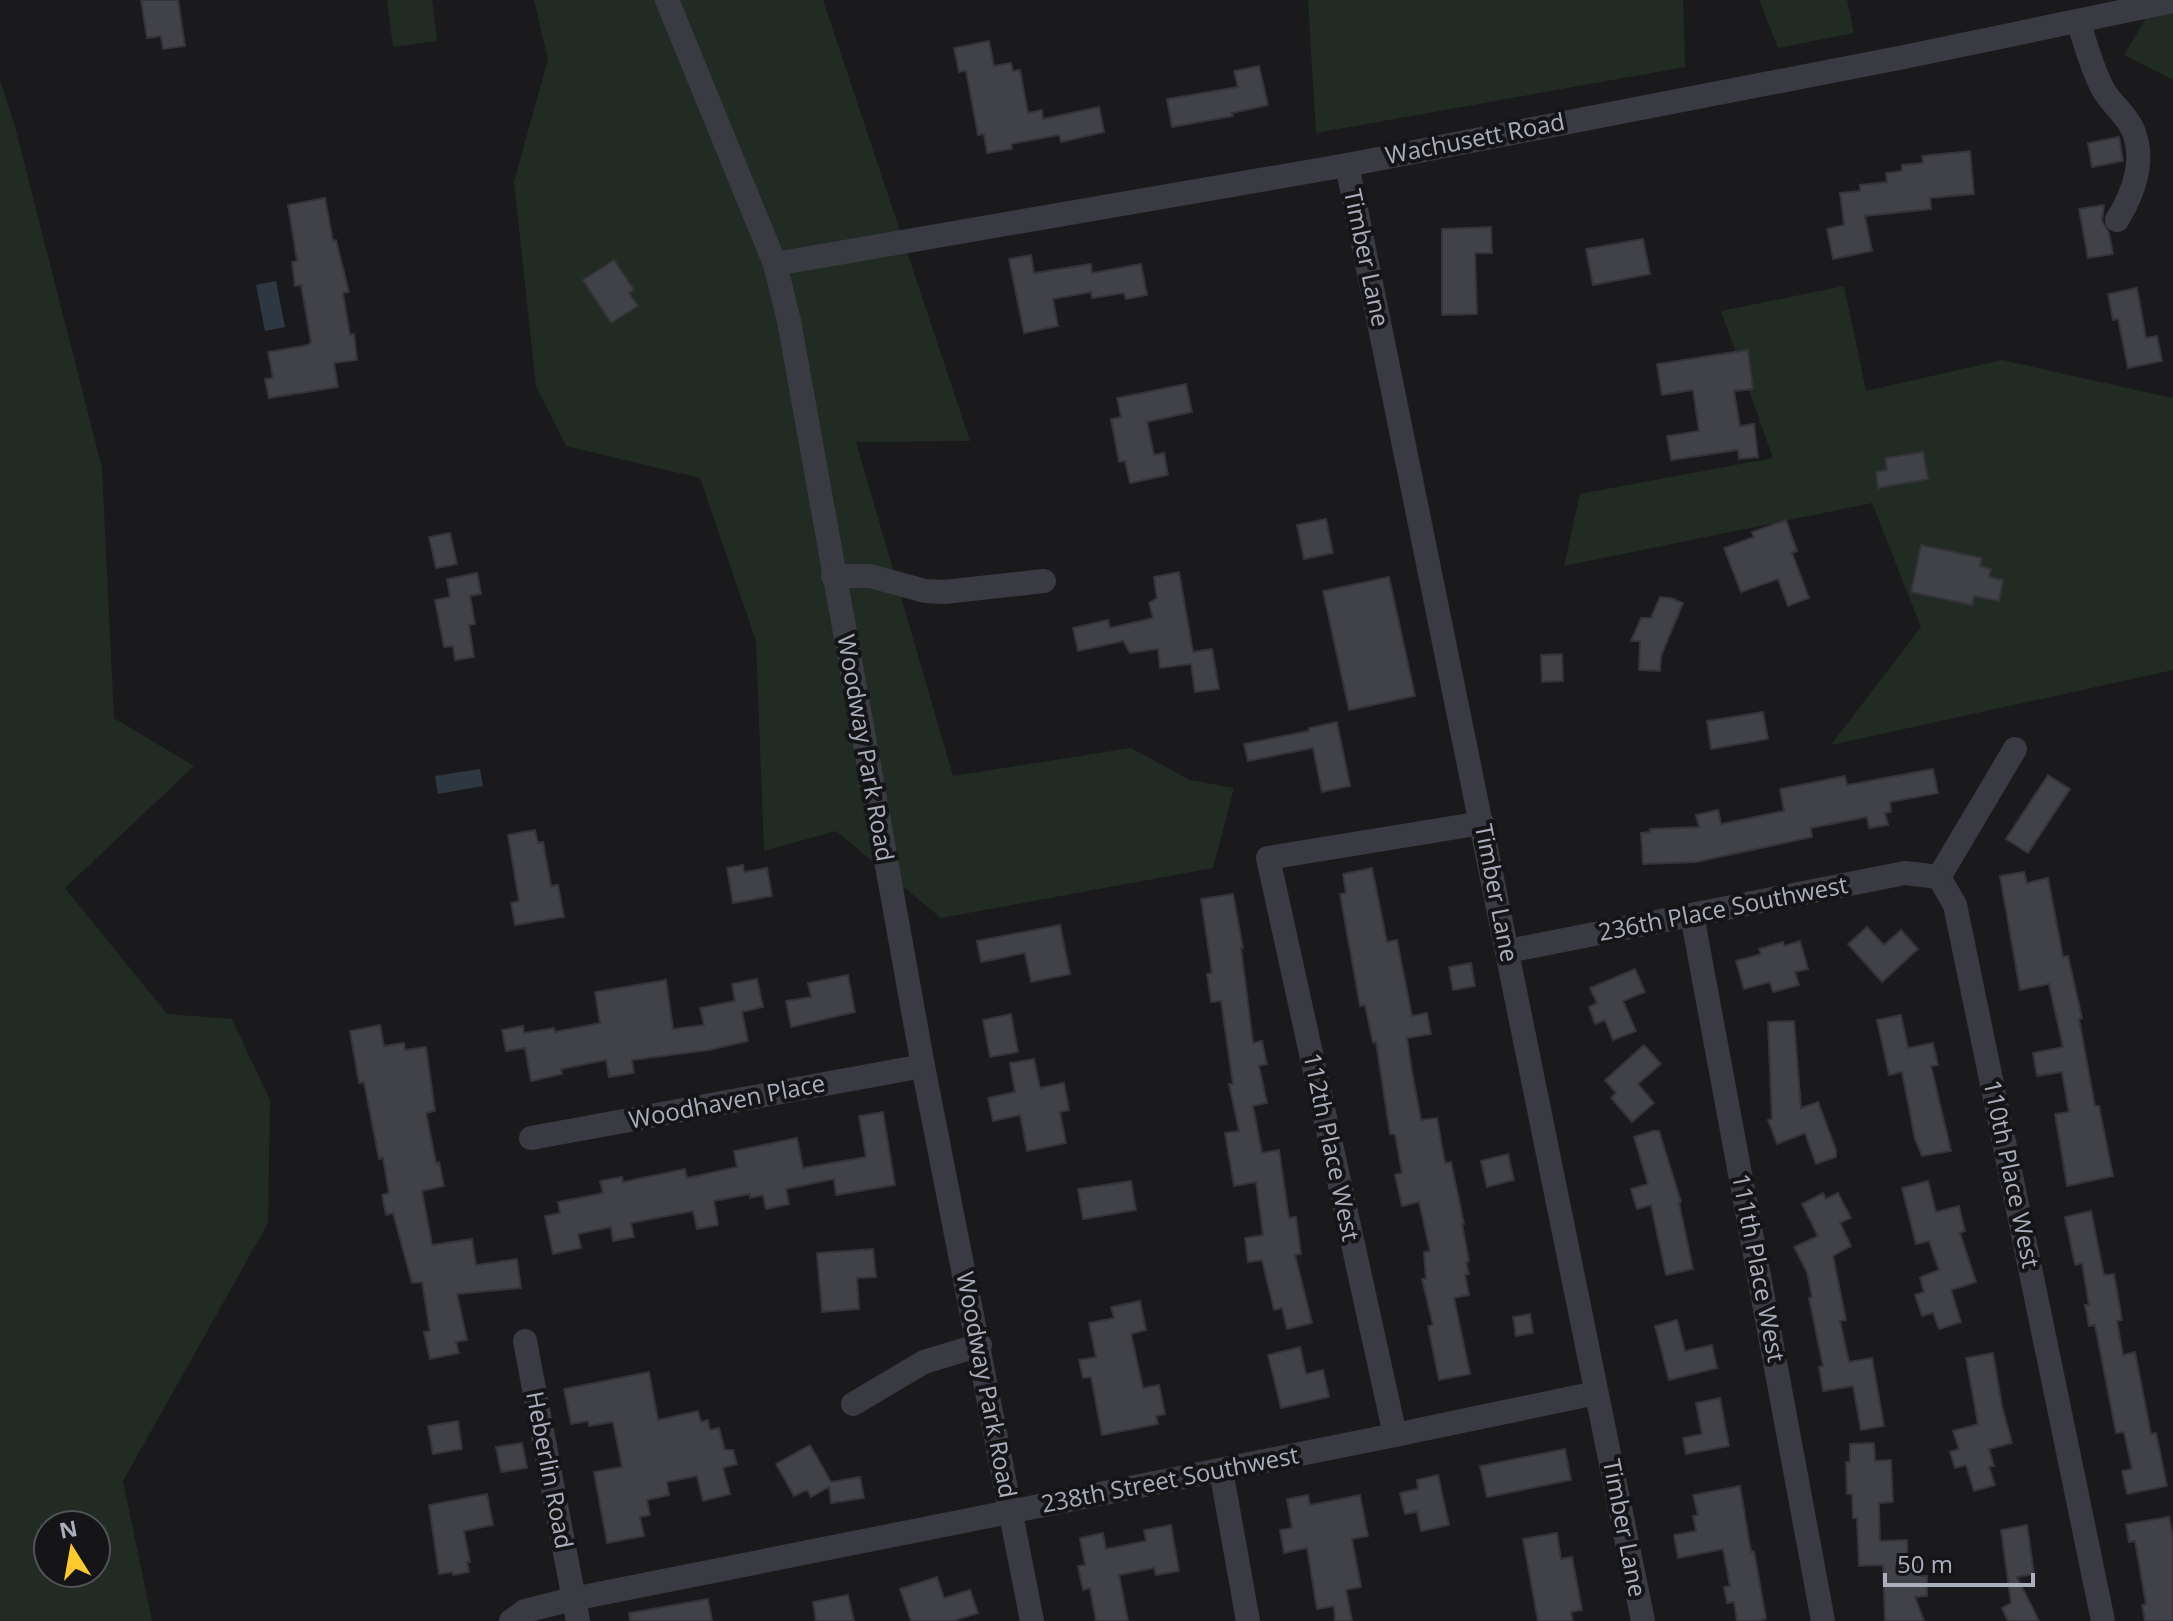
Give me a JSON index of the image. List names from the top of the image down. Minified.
{"streets":{"street":["Wachusett Road","Timber Lane","Woodway Park Road","236th Place Southwest","Woodhaven Place","112th Place West","110th Place West","111th Place West","Heberlin Road","238th Street Southwest"]},"crossings":[["Wachusett Road","Timber Lane"],["Wachusett Road","Woodway Park Road"],["Timber Lane","236th Place Southwest"],["Timber Lane","112th Place West"],["Timber Lane","238th Street Southwest"],["Woodway Park Road","Woodhaven Place"],["Woodway Park Road","238th Street Southwest"],["236th Place Southwest","110th Place West"],["236th Place Southwest","111th Place West"],["112th Place West","238th Street Southwest"],["Heberlin Road","238th Street Southwest"]],"scale_bar":"50 m","north":"top"}
